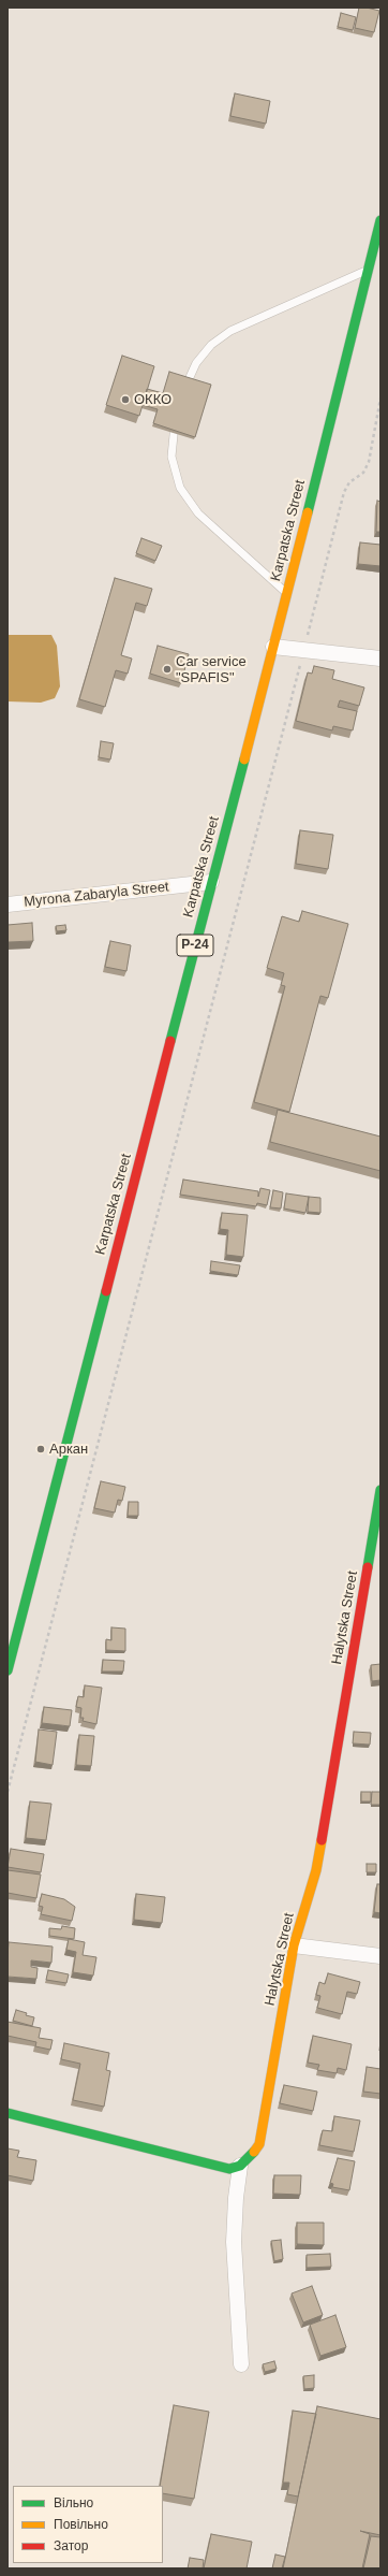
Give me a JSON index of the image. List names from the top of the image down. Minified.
{"streets":{"main road":["Karpatska Street","Р-24","Halytska Street"],"street":["Myrona Zabaryla Street"]},"crossings":[["Karpatska Street","Myrona Zabaryla Street"]],"places":["ОККО","Car service \"SPAFIS\"","Аркан"],"legend":["Вільно","Повільно","Затор"]}
